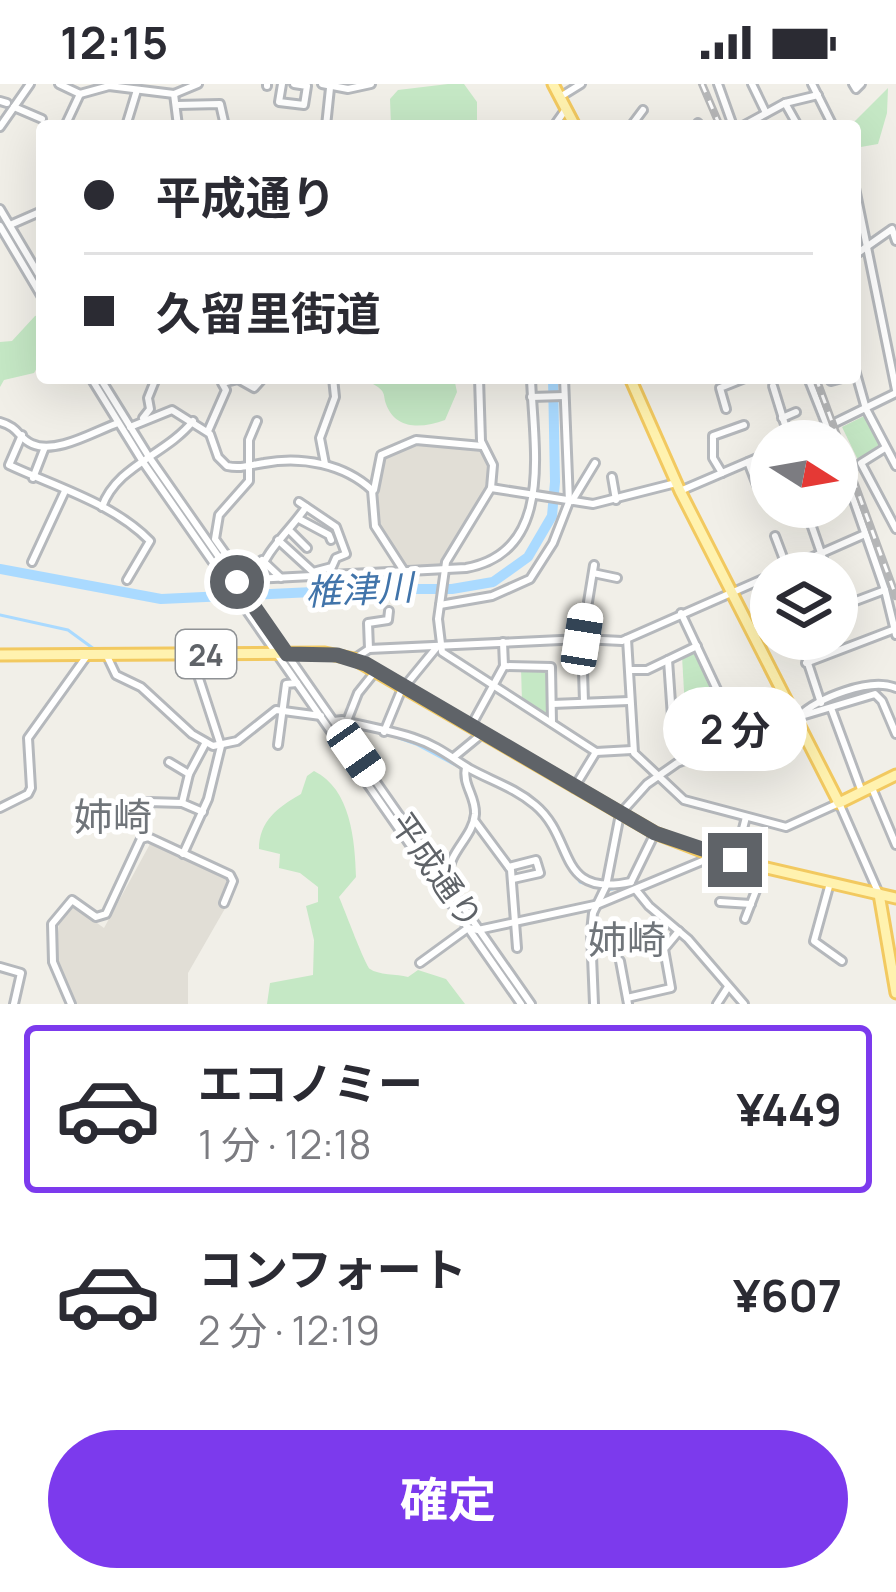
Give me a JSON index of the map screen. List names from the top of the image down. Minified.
{"streets":{"main road":["24"],"street":["平成通り"]},"crossings":[["24","平成通り"]],"districts":["姉崎","姉崎"],"water":["椎津川"],"north":"right","page":{"status":"12:15","banner":["平成通り","久留里街道"],"bubble":"2 分","list":[{"name":"エコノミー","note":"1 分 · 12:18","value":"¥449"},{"name":"コンフォート","note":"2 分 · 12:19","value":"¥607"}],"buttons":"確定"}}
